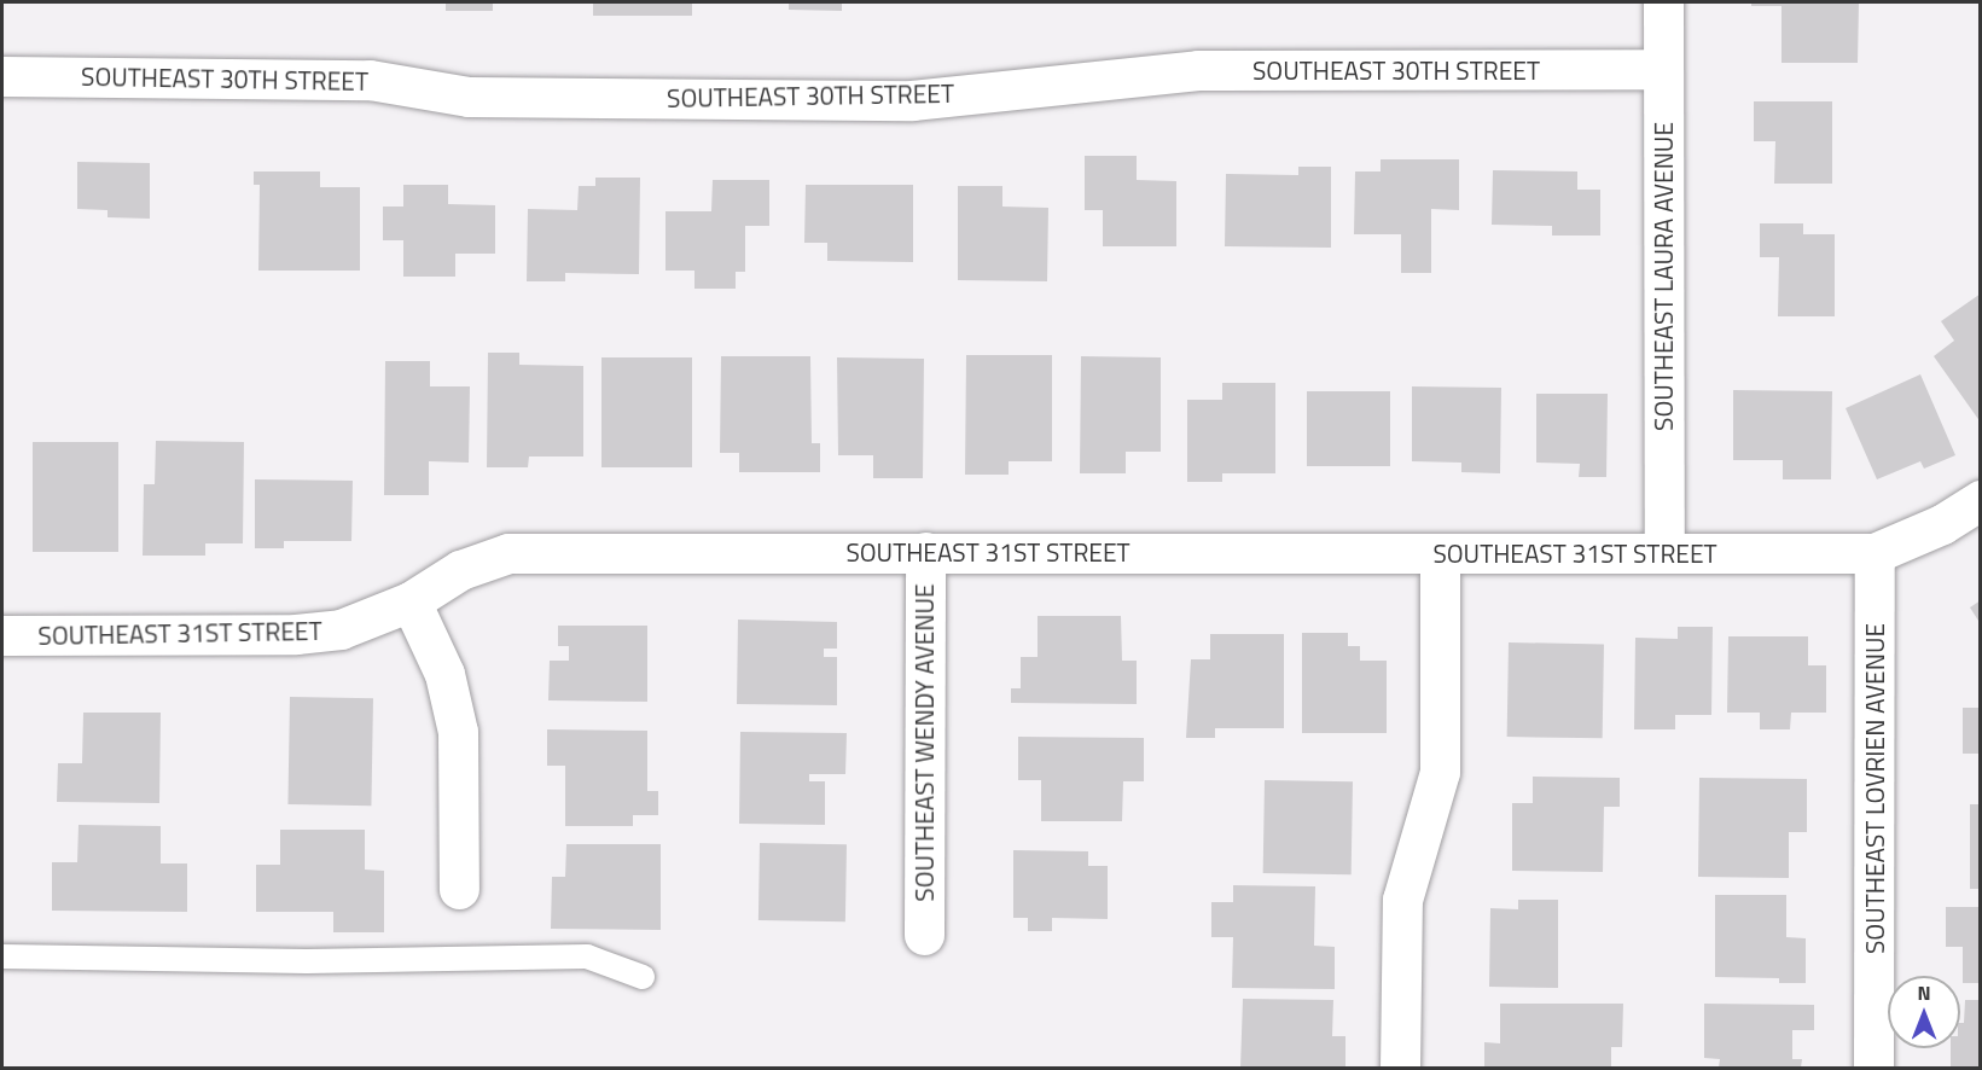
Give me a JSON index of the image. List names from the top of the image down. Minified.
{"streets":{"street":["SOUTHEAST 30TH STREET","SOUTHEAST LAURA AVENUE","SOUTHEAST 31ST STREET","SOUTHEAST WENDY AVENUE","SOUTHEAST LOVRIEN AVENUE"]},"crossings":[["SOUTHEAST 30TH STREET","SOUTHEAST LAURA AVENUE"],["SOUTHEAST LAURA AVENUE","SOUTHEAST 31ST STREET"],["SOUTHEAST 31ST STREET","SOUTHEAST WENDY AVENUE"],["SOUTHEAST 31ST STREET","SOUTHEAST LOVRIEN AVENUE"]],"north":"top"}
